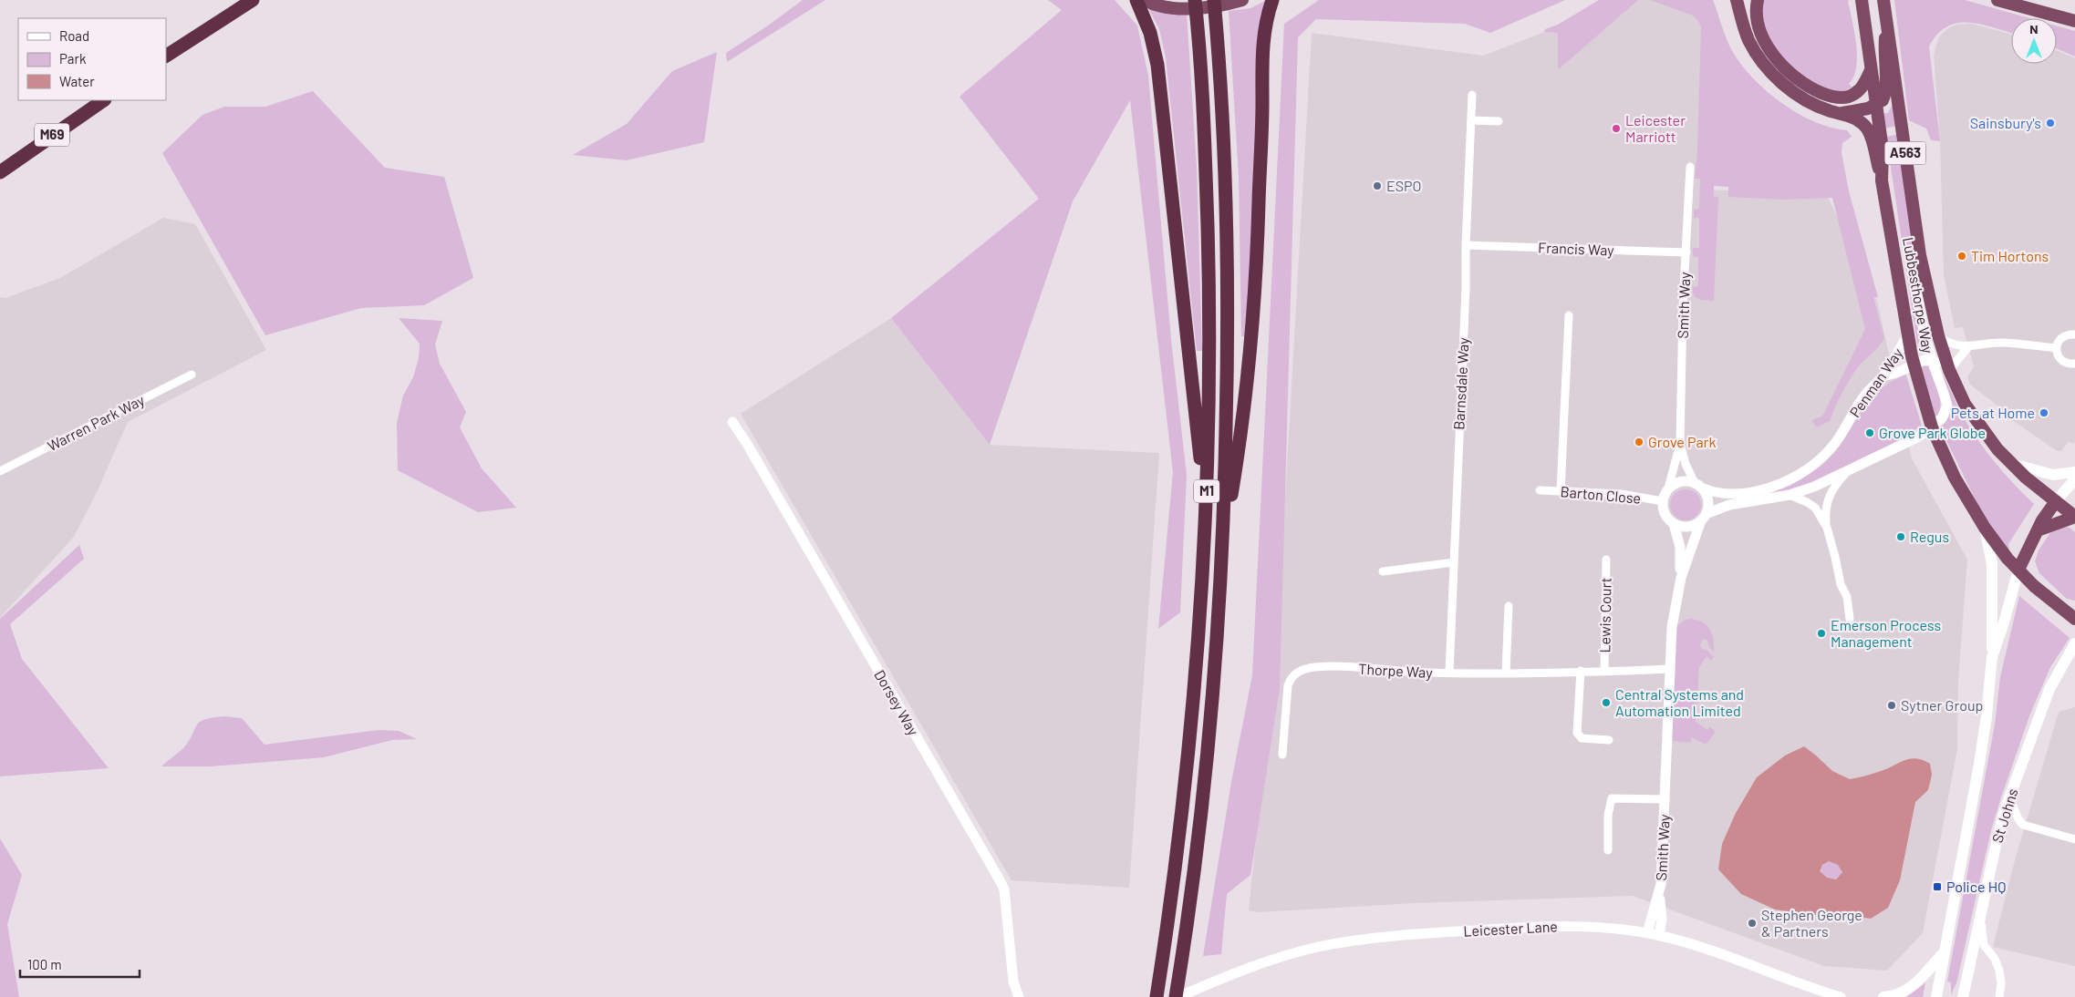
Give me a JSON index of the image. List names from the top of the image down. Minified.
{"streets":{"highway":["M69","A563","Lubbesthorpe Way","M1"],"main road":["St Johns"],"street":["Francis Way","Smith Way","Penman Way","Barnsdale Way","Warren Park Way","Barton Close","Lewis Court","Thorpe Way","Dorsey Way","Leicester Lane"]},"crossings":[["A563","Lubbesthorpe Way"],["Francis Way","Smith Way"],["Francis Way","Barnsdale Way"],["Lubbesthorpe Way","Penman Way"],["Smith Way","Penman Way"],["Smith Way","Barton Close"],["Smith Way","Thorpe Way"],["Penman Way","Barton Close"],["Barnsdale Way","Thorpe Way"],["M1","Leicester Lane"],["Lewis Court","Thorpe Way"]],"places":{"other":["Sainsbury's","Leicester Marriott","ESPO","Tim Hortons","Pets at Home","Grove Park Globe","Grove Park","Regus","Emerson Process Management","Central Systems and Automation Limited","Sytner Group","Stephen George & Partners"],"transit":["Police HQ"]},"legend":["Road","Park","Water"],"scale_bar":"100 m","north":"top"}
